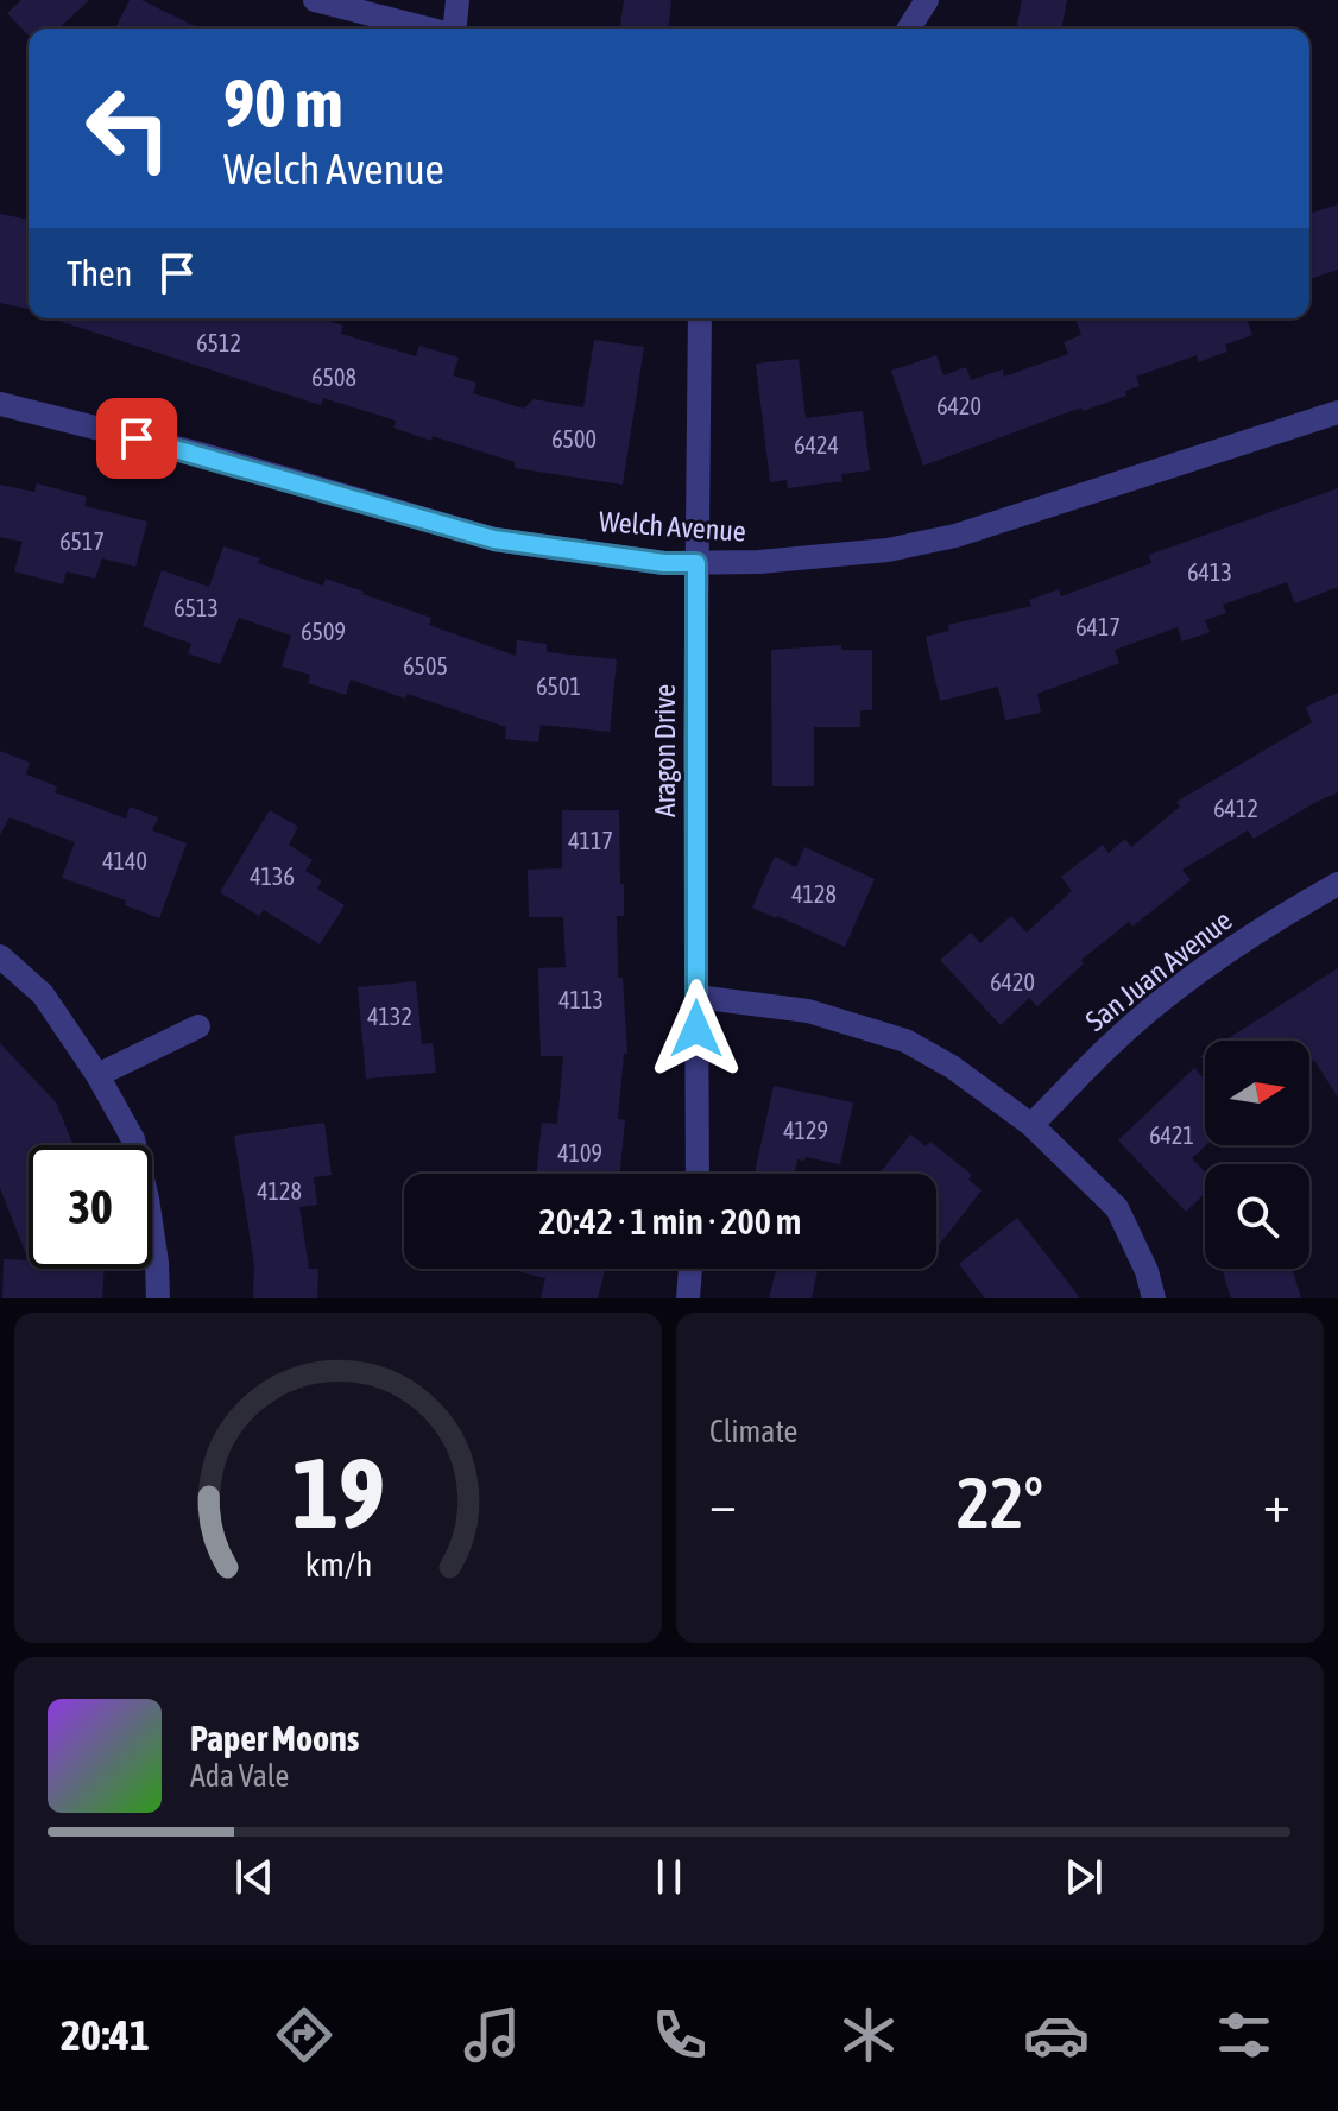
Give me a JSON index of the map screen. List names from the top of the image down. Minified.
{"streets":{"street":["Welch Avenue","Aragon Drive","San Juan Avenue"]},"crossings":[["Welch Avenue","Aragon Drive"]],"house_numbers":["6512","6508","6420","6500","6424","6517","6413","6513","6417","6509","6505","6501","6412","4117","4140","4136","4128","6420","4113","4132","4129","6421","4109","4128"],"north":"right","page":{"turn":["90 m","Welch Avenue"],"then":"Then","limit":"30","trip":"20:42 · 1 min · 200 m","tile":"Climate","heat":["−","22°","+"],"song":["Paper Moons","Ada Vale"],"tabs":"20:41","gauge":["19","km/h"]}}
